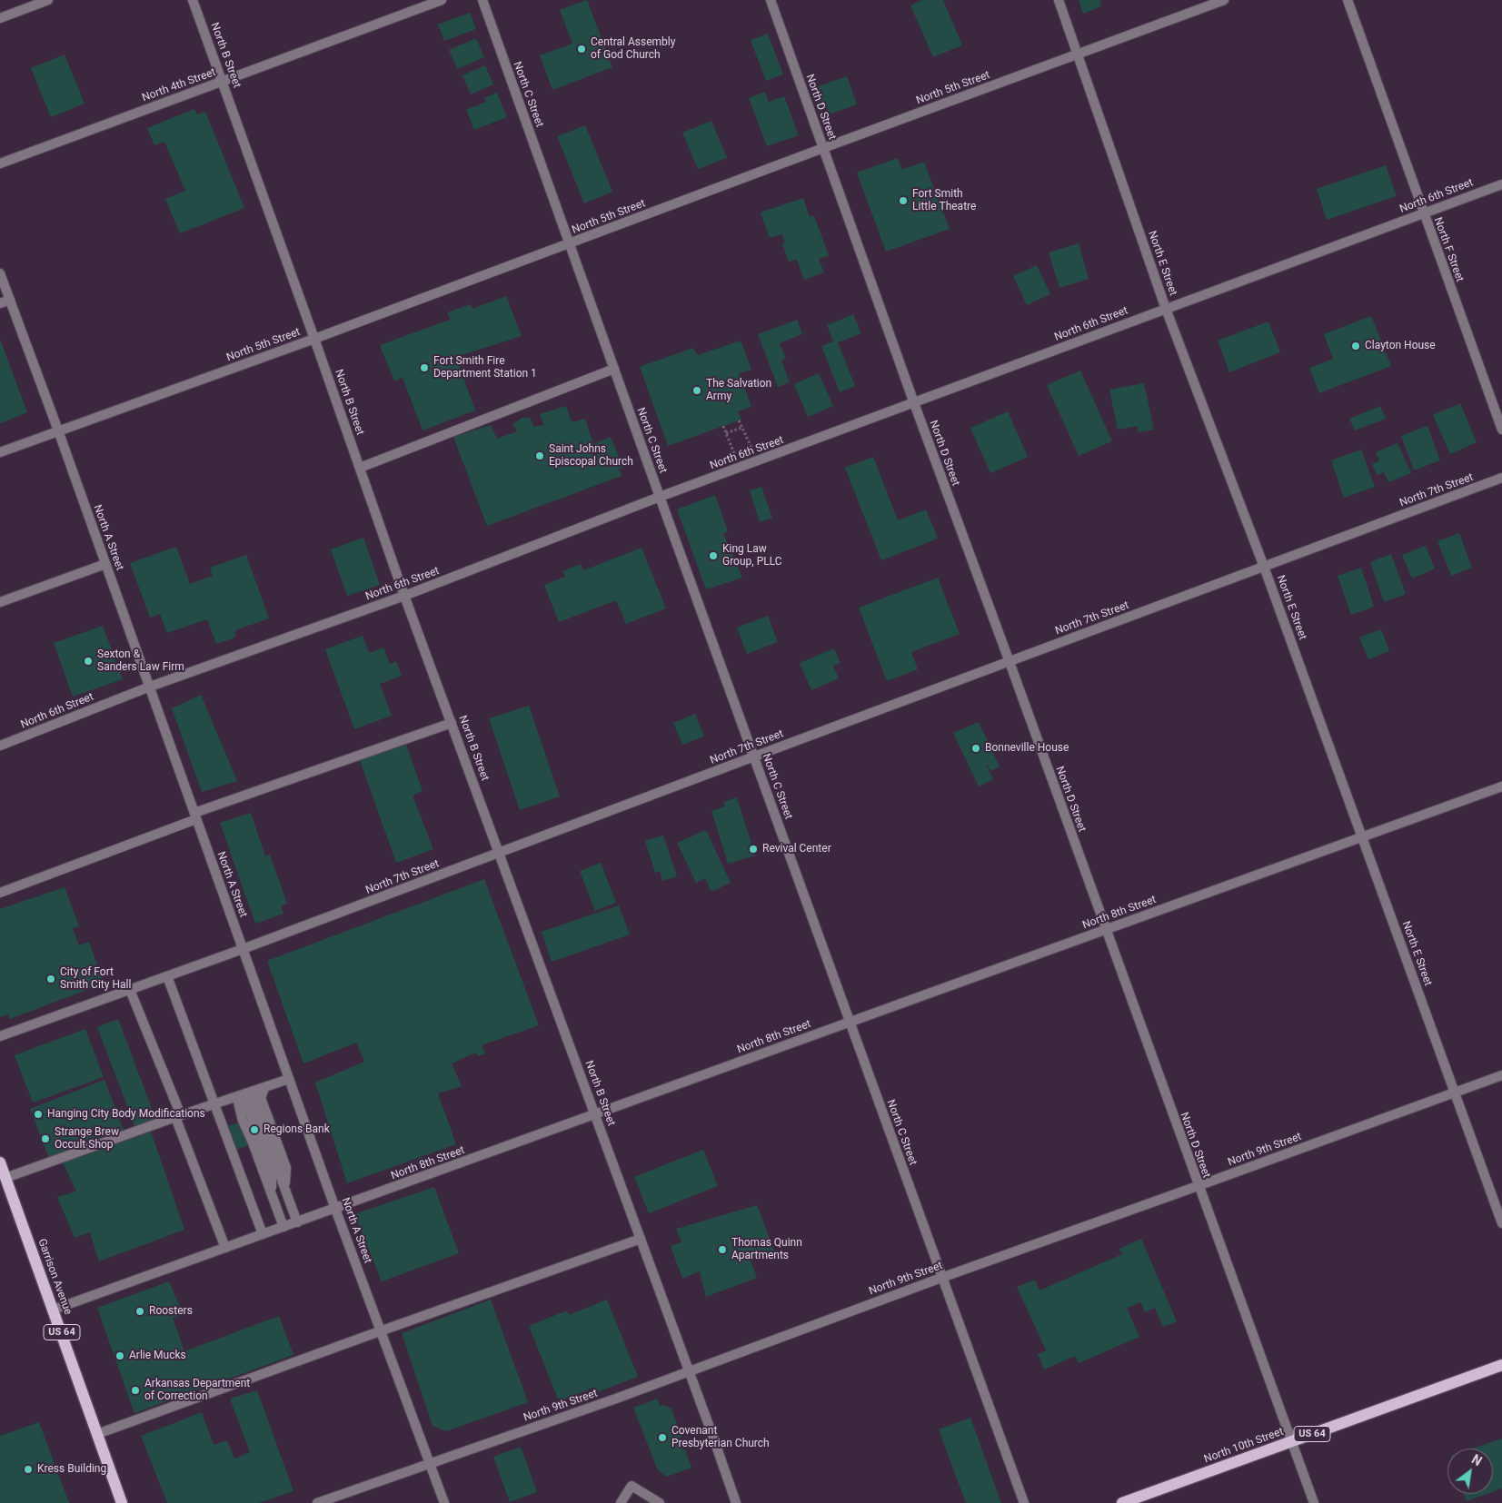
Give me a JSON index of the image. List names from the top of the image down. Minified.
{"streets":{"main road":["Garrison Avenue","US 64","North 10th Street"],"street":["North B Street","North 4th Street","North 5th Street","North C Street","North D Street","North 6th Street","North F Street","North E Street","North 7th Street","North A Street","North 8th Street","North 9th Street"]},"crossings":[["North B Street","North 4th Street"],["North B Street","North 5th Street"],["North B Street","North 6th Street"],["North B Street","North 7th Street"],["North B Street","North 8th Street"],["North B Street","North 9th Street"],["North 5th Street","North C Street"],["North 5th Street","North D Street"],["North 5th Street","North E Street"],["North 5th Street","North A Street"],["North C Street","North 6th Street"],["North C Street","North 7th Street"],["North C Street","North 8th Street"],["North C Street","North 9th Street"],["North D Street","North 6th Street"],["North D Street","North 7th Street"],["North D Street","North 8th Street"],["North D Street","North 9th Street"],["North D Street","North 10th Street"],["North 6th Street","North F Street"],["North 6th Street","North E Street"],["North 6th Street","North A Street"],["North E Street","North 7th Street"],["North E Street","North 8th Street"],["North E Street","North 9th Street"],["North 7th Street","North A Street"],["North A Street","North 8th Street"],["North A Street","North 9th Street"],["North 8th Street","Garrison Avenue"]],"places":["Central Assembly of God Church","Fort Smith Little Theatre","Clayton House","Fort Smith Fire Department Station 1","The Salvation Army","Saint Johns Episcopal Church","King Law Group, PLLC","Sexton & Sanders Law Firm","Bonneville House","Revival Center","City of Fort Smith City Hall","Hanging City Body Modifications","Regions Bank","Strange Brew Occult Shop","Thomas Quinn Apartments","Roosters","Arlie Mucks","Arkansas Department of Correction","Covenant Presbyterian Church","Kress Building"],"north":"top right"}
